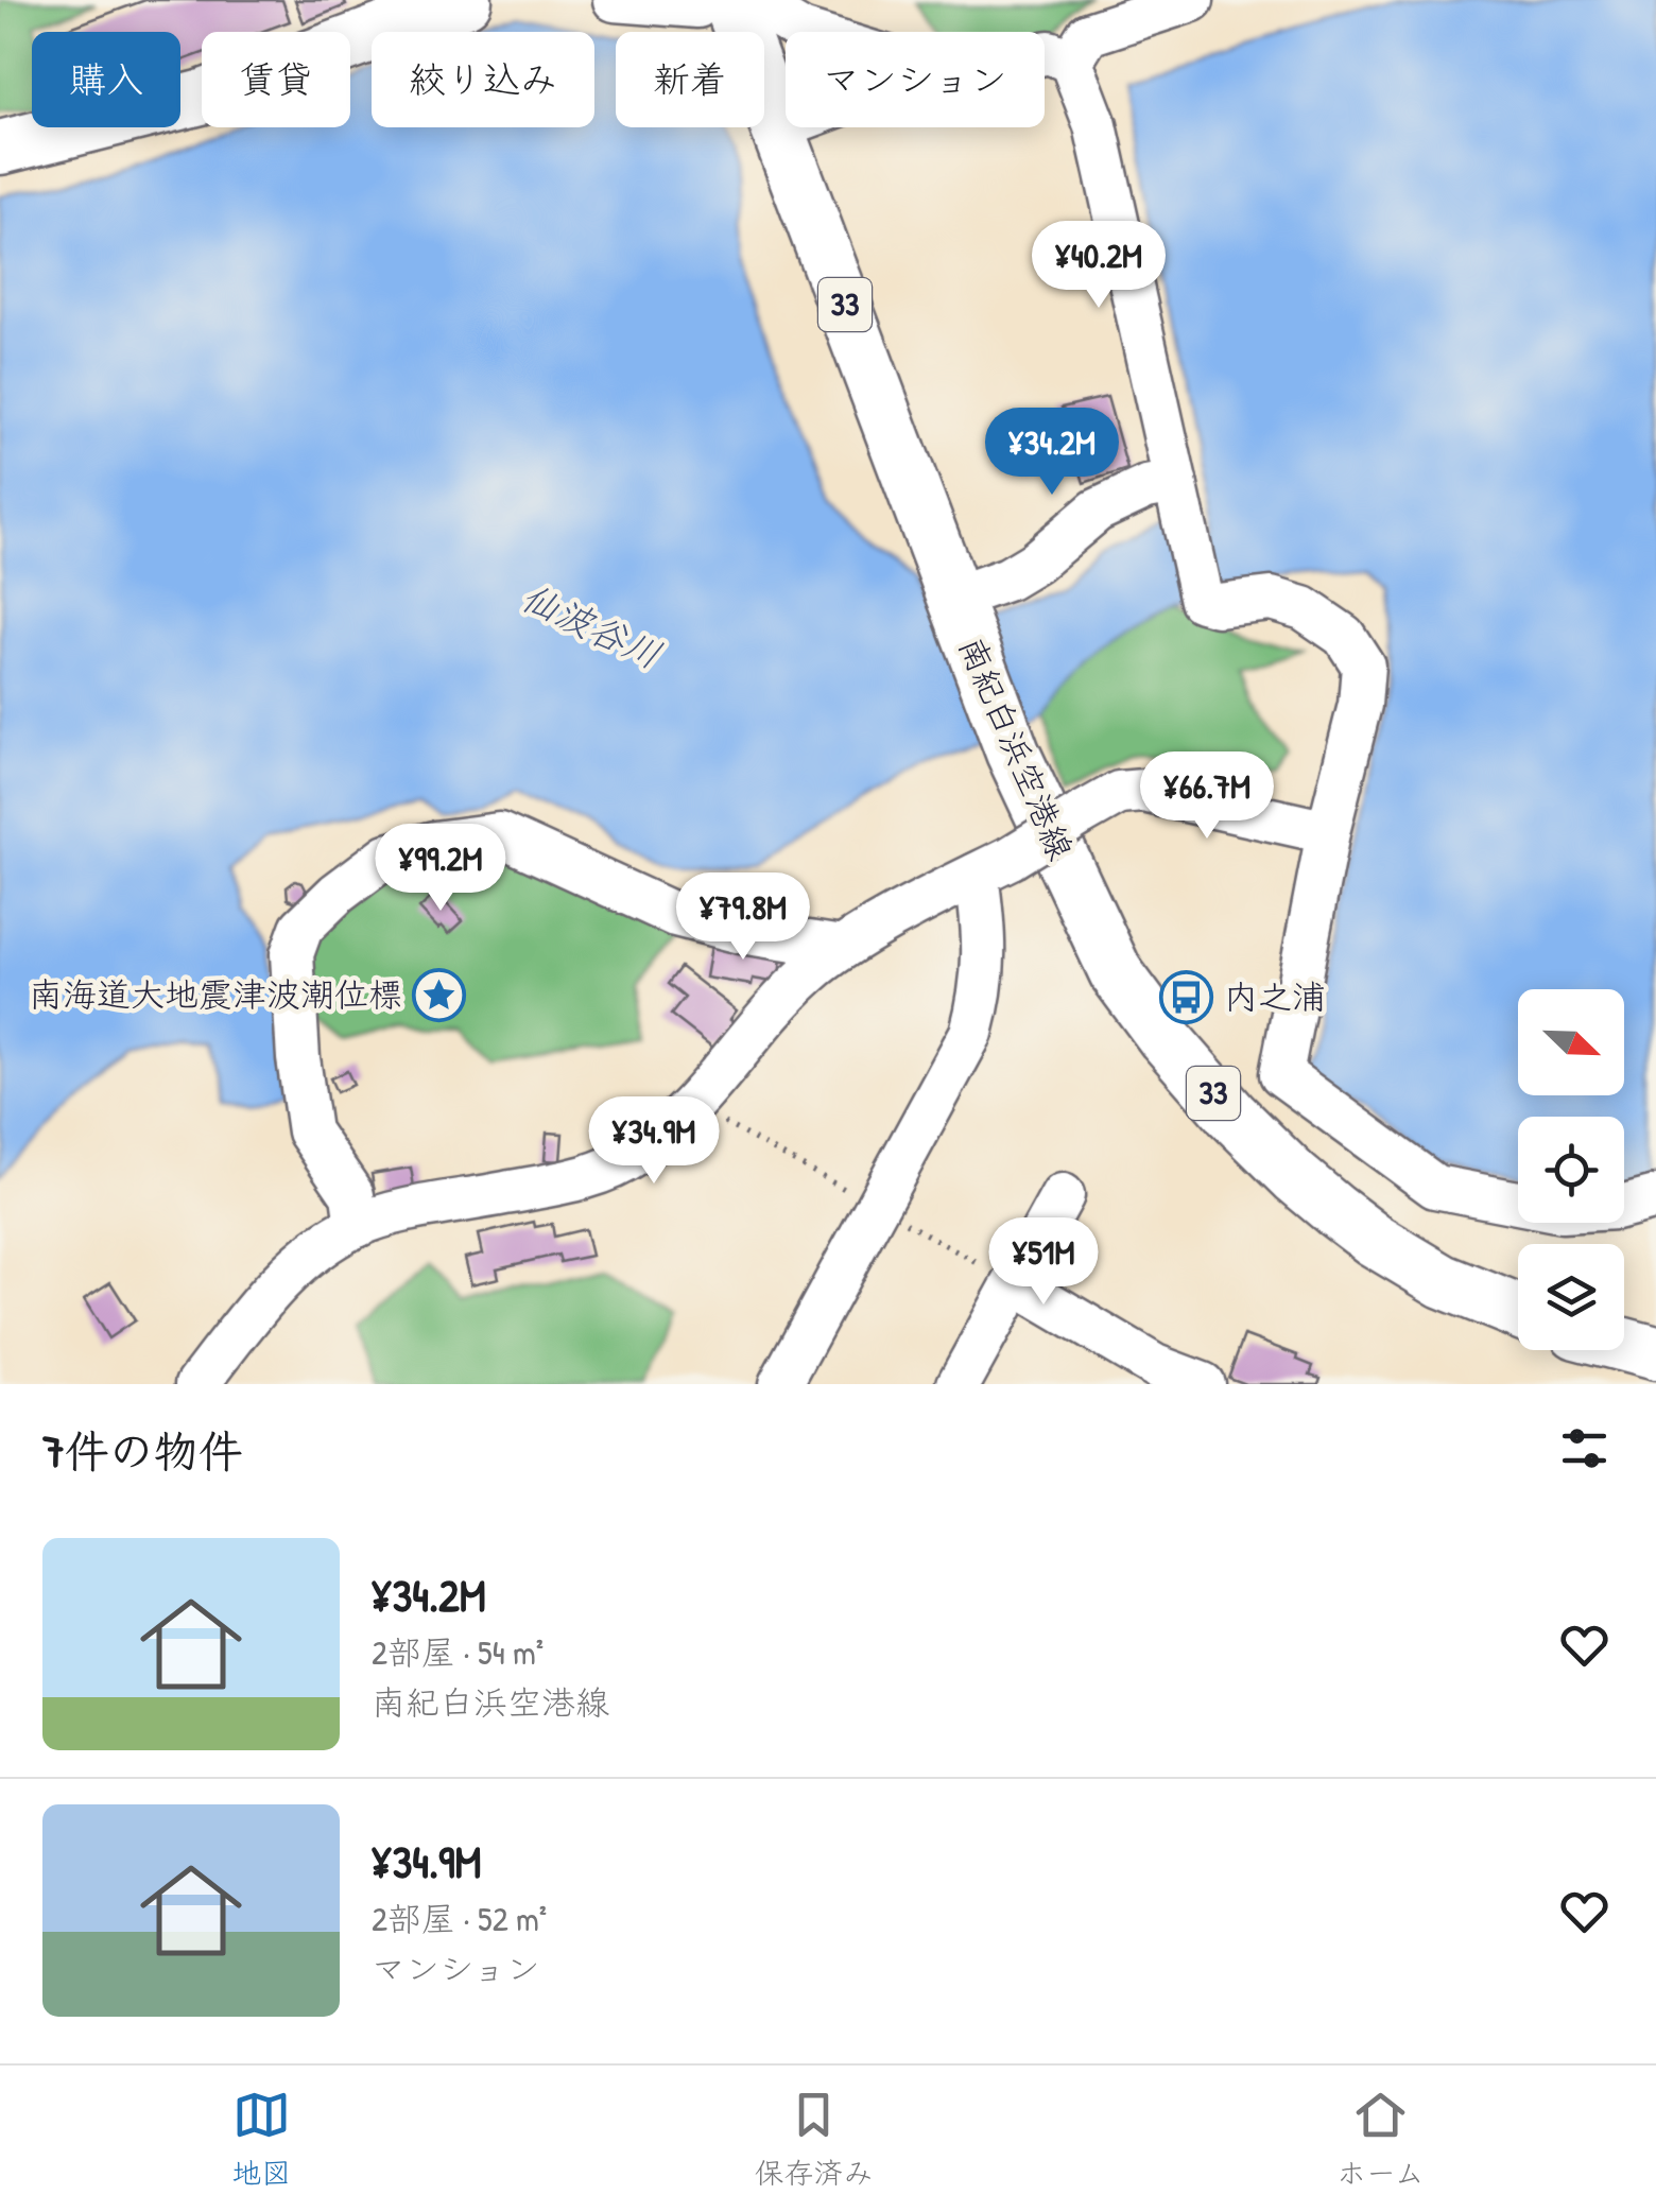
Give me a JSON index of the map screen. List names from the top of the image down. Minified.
{"streets":{"main road":["33","南紀白浜空港線"]},"water":["仙波谷川"],"places":{"place":["南海道大地震津波潮位標"],"bus stop":["内之浦"]},"north":"bottom right","page":{"chip":["購入","賃貸","絞り込み","新着","マンション"],"price":["¥40.2M","¥34.2M","¥66.7M","¥99.2M","¥79.8M","¥34.9M","¥51M"],"heading":"7件の物件","list":[{"name":"¥34.2M","note":"2部屋 · 54 m² · 南紀白浜空港線"},{"name":"¥34.9M","note":"2部屋 · 52 m² · マンション"}],"tabs":["地図","保存済み","ホーム"]}}
